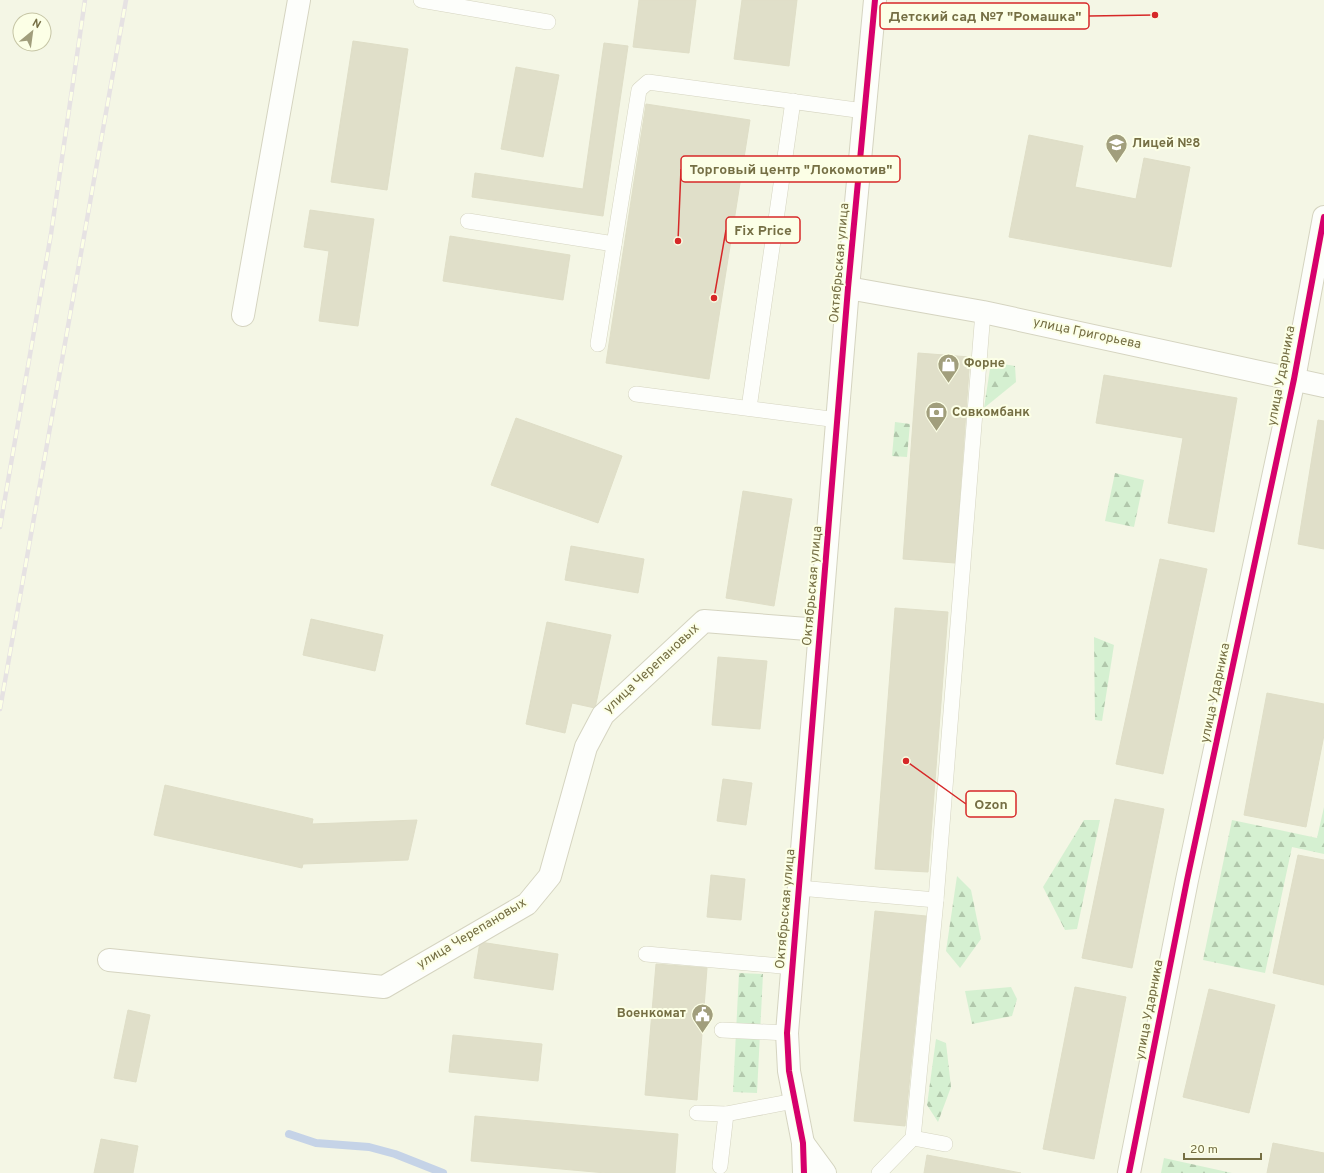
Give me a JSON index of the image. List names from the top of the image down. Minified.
{"streets":{"street":["Октябрьская улица","улица Григорьева","улица Ударника","улица Черепановых"]},"crossings":[["Октябрьская улица","улица Григорьева"],["Октябрьская улица","улица Черепановых"],["улица Григорьева","улица Ударника"]],"places":{"other":["Детский сад №7 \"Ромашка\"","Торговый центр \"Локомотив\"","Fix Price","Ozon"],"school or university":["Лицей №8"],"shop":["Форне"],"bank":["Совкомбанк"],"public building":["Военкомат"]},"scale_bar":"20 m","north":"top right"}
